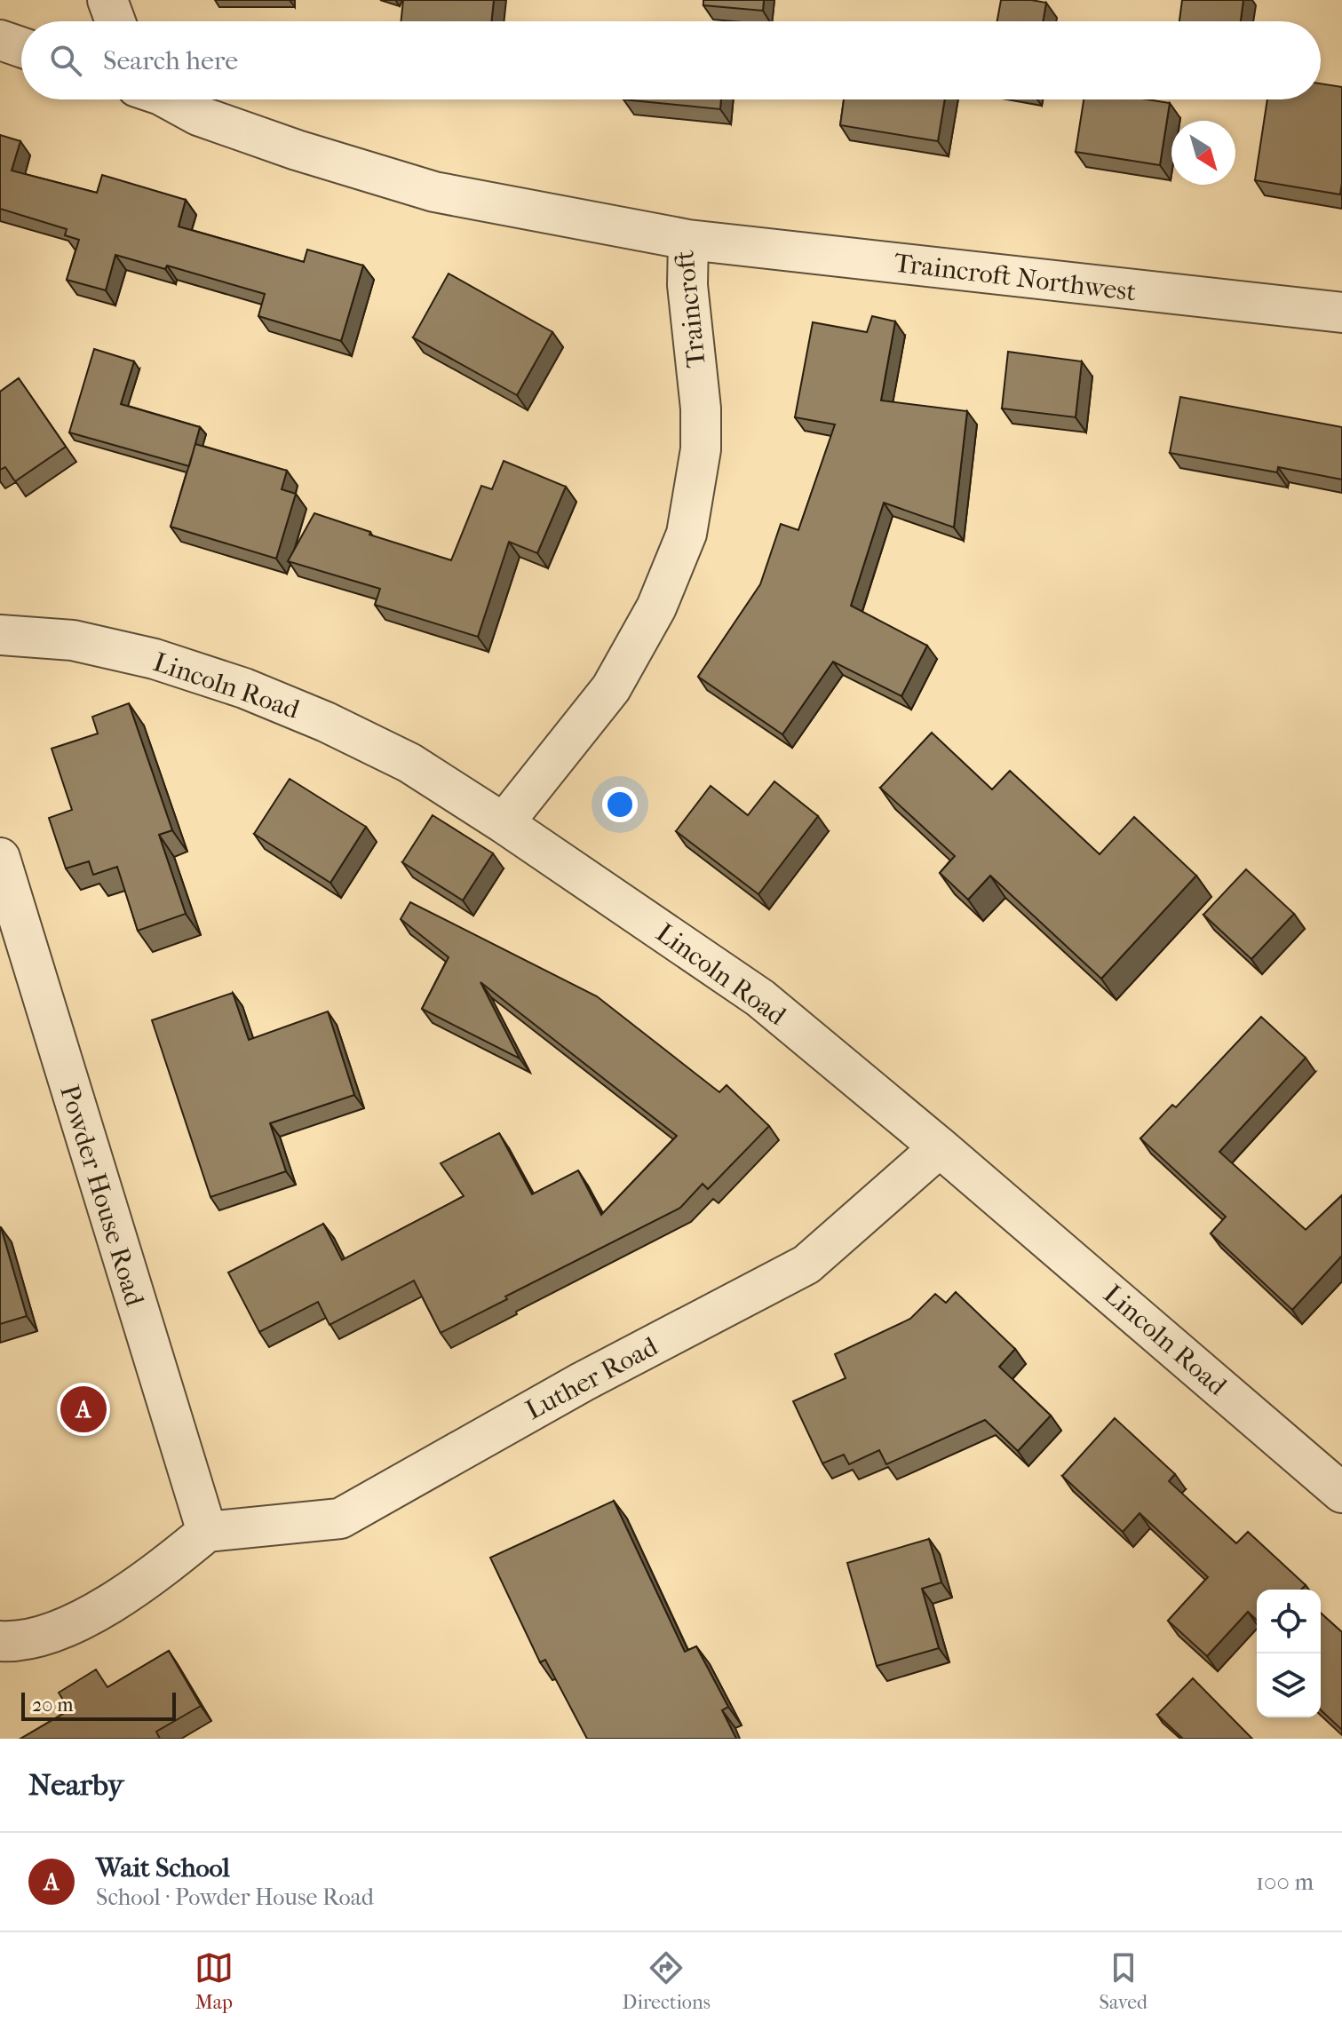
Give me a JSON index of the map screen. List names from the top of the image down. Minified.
{"streets":{"street":["Traincroft Northwest","Traincroft","Lincoln Road","Powder House Road","Luther Road"]},"crossings":[["Traincroft Northwest","Traincroft"],["Traincroft","Lincoln Road"],["Lincoln Road","Luther Road"],["Powder House Road","Luther Road"]],"scale_bar":"20 m","north":"bottom right","page":{"search":"Search here","pins":"A","scale":"20 m","heading":"Nearby","list":[{"mark":"A","name":"Wait School","note":"School · Powder House Road","value":"100 m"}],"nav":["Map","Directions","Saved"]}}
